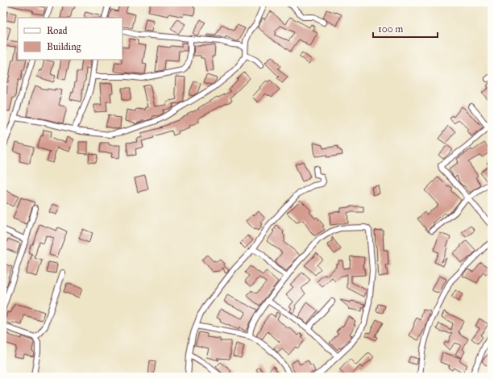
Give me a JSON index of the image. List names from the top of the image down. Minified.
{"legend":["Road","Building"],"scale_bar":"100 m"}
